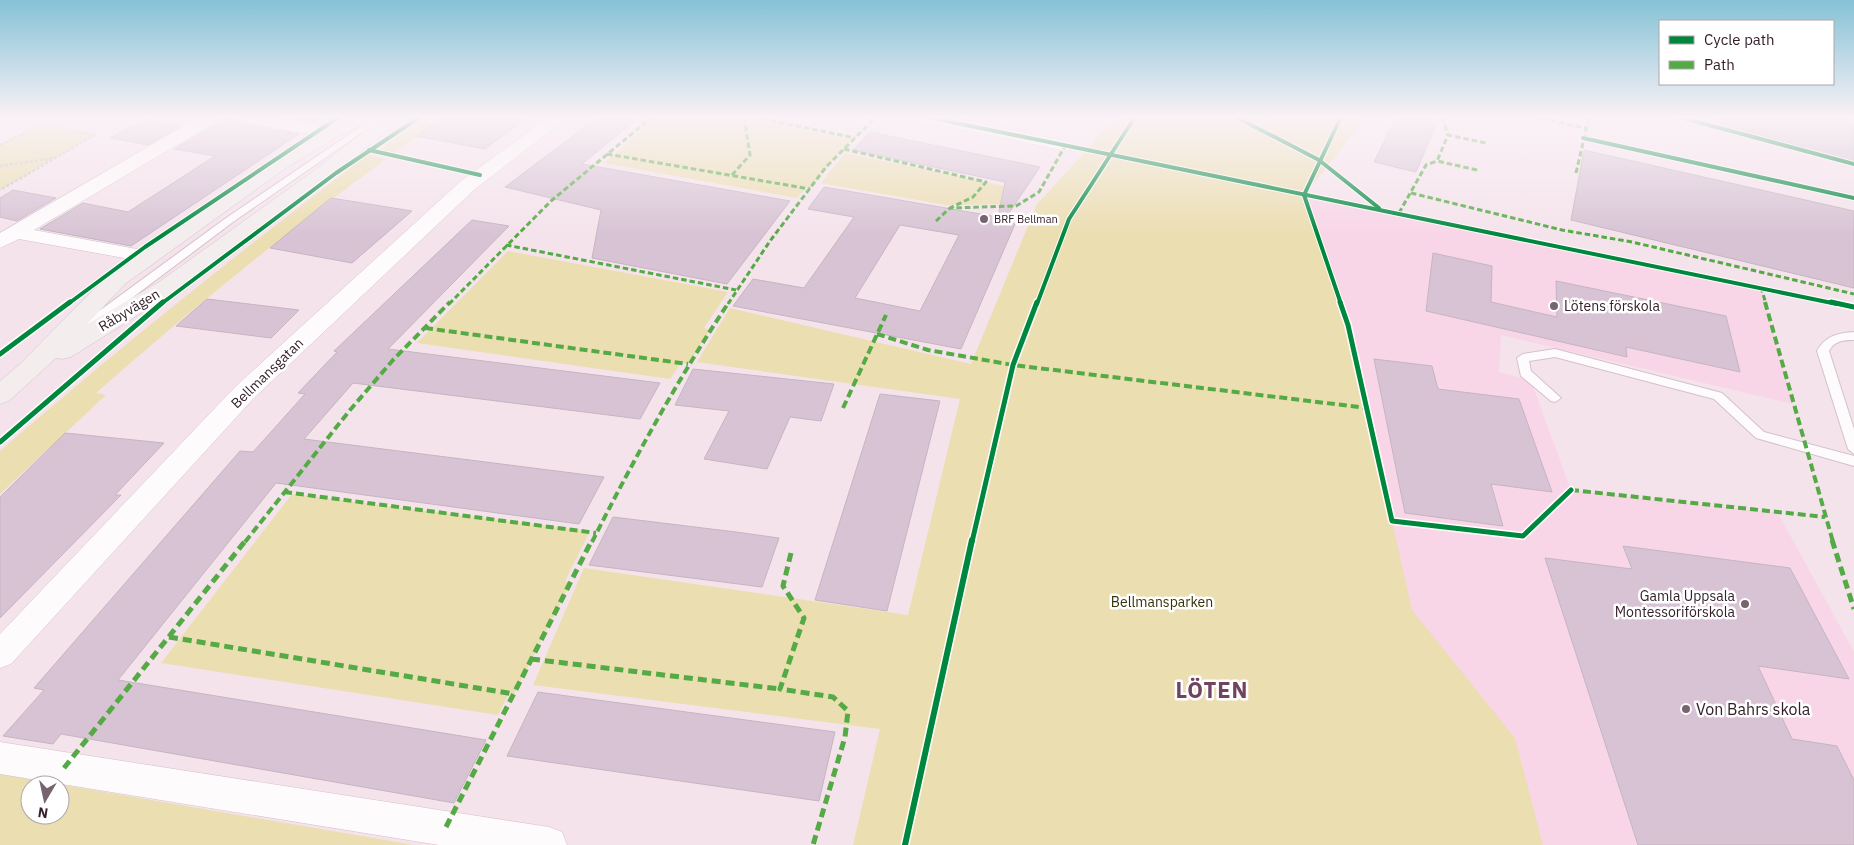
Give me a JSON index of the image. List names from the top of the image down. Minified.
{"streets":{"main road":["Råbyvägen"],"street":["Bellmansgatan"]},"districts":["LÖTEN"],"parks":["Bellmansparken"],"places":["BRF Bellman","Lötens förskola","Gamla Uppsala Montessoriförskola","Von Bahrs skola"],"legend":["Cycle path","Path"],"north":"bottom"}
